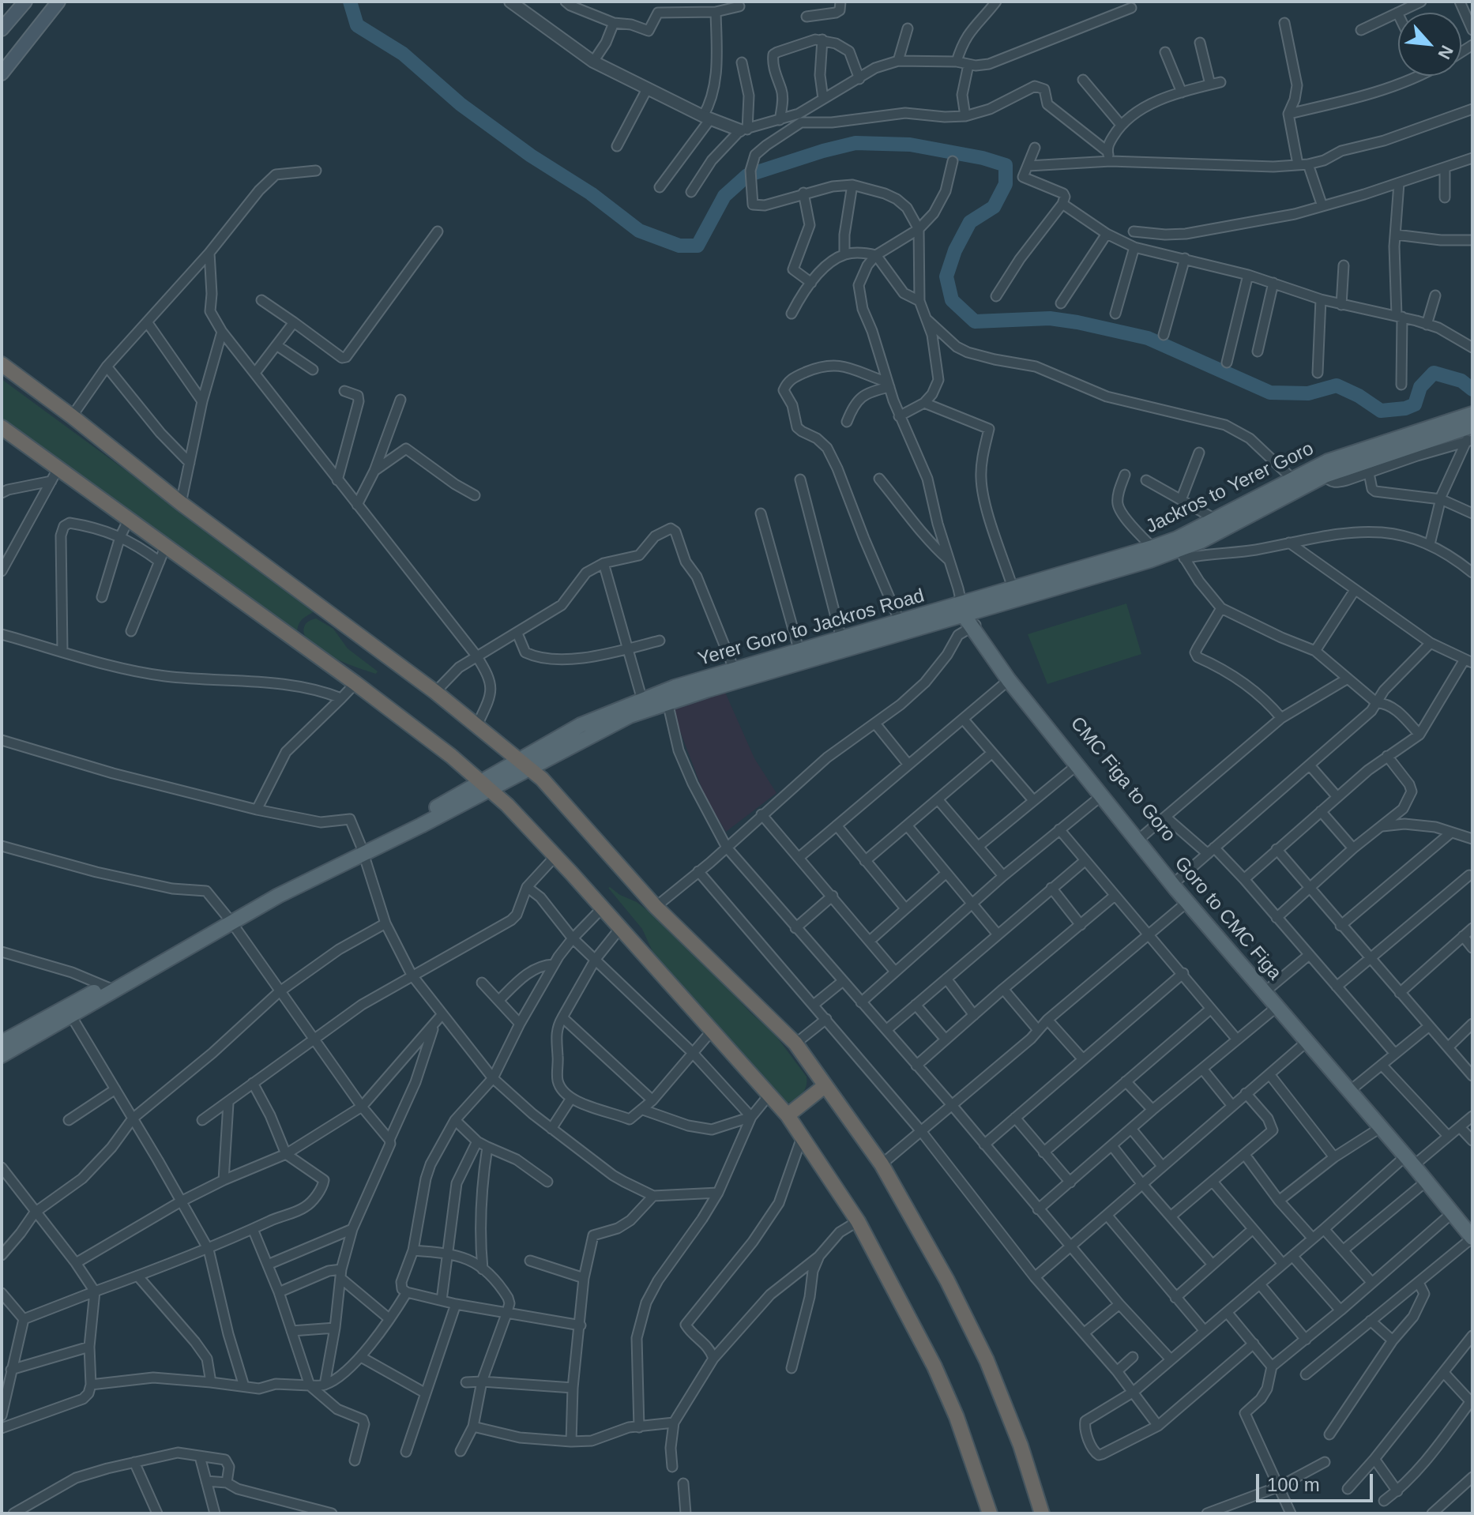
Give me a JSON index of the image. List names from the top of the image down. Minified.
{"streets":{"main road":["Jackros to Yerer Goro","Yerer Goro to Jackros Road","CMC Figa to Goro","Goro to CMC Figa"]},"crossings":[["Jackros to Yerer Goro","Yerer Goro to Jackros Road"],["Jackros to Yerer Goro","CMC Figa to Goro"],["Jackros to Yerer Goro","Goro to CMC Figa"],["Yerer Goro to Jackros Road","CMC Figa to Goro"],["Yerer Goro to Jackros Road","Goro to CMC Figa"],["CMC Figa to Goro","Goro to CMC Figa"]],"scale_bar":"100 m","north":"bottom right"}
